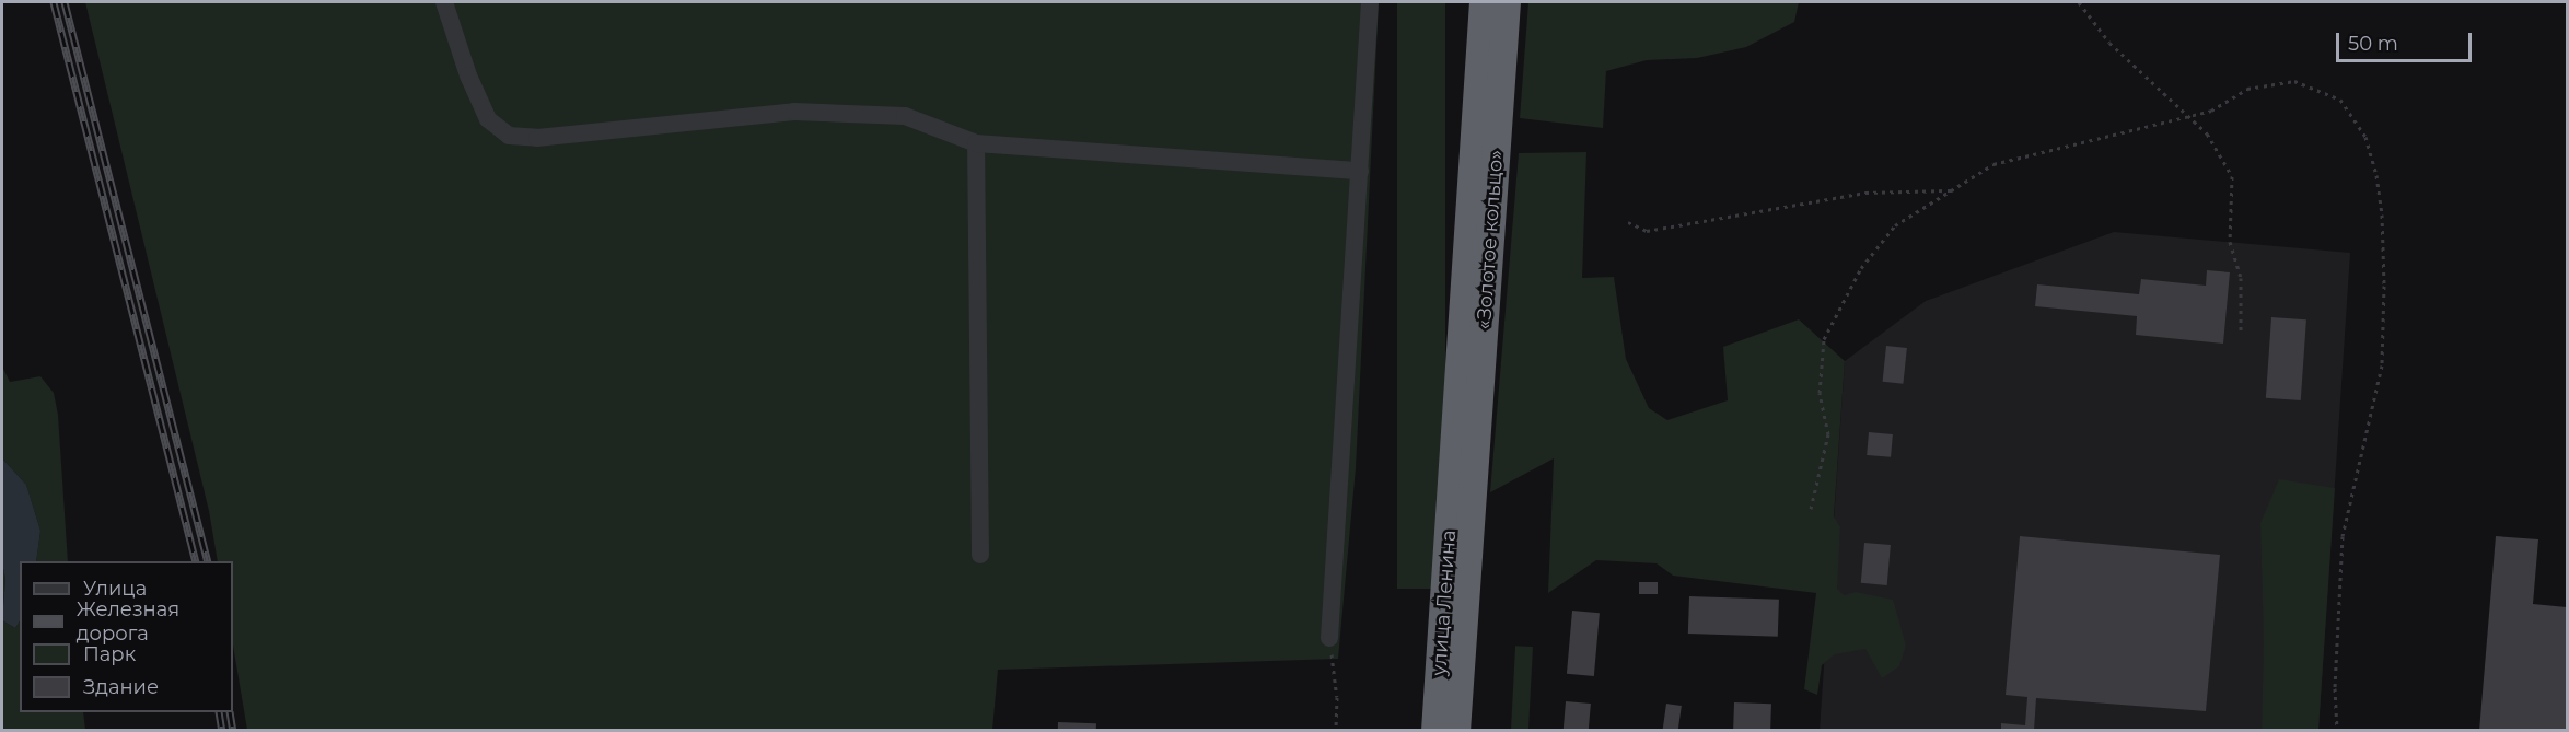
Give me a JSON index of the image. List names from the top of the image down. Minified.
{"streets":{"highway":["«Золотое кольцо»","улица Ленина"]},"crossings":[["«Золотое кольцо»","улица Ленина"]],"legend":["Улица","Железная дорога","Парк","Здание"],"scale_bar":"50 m"}
